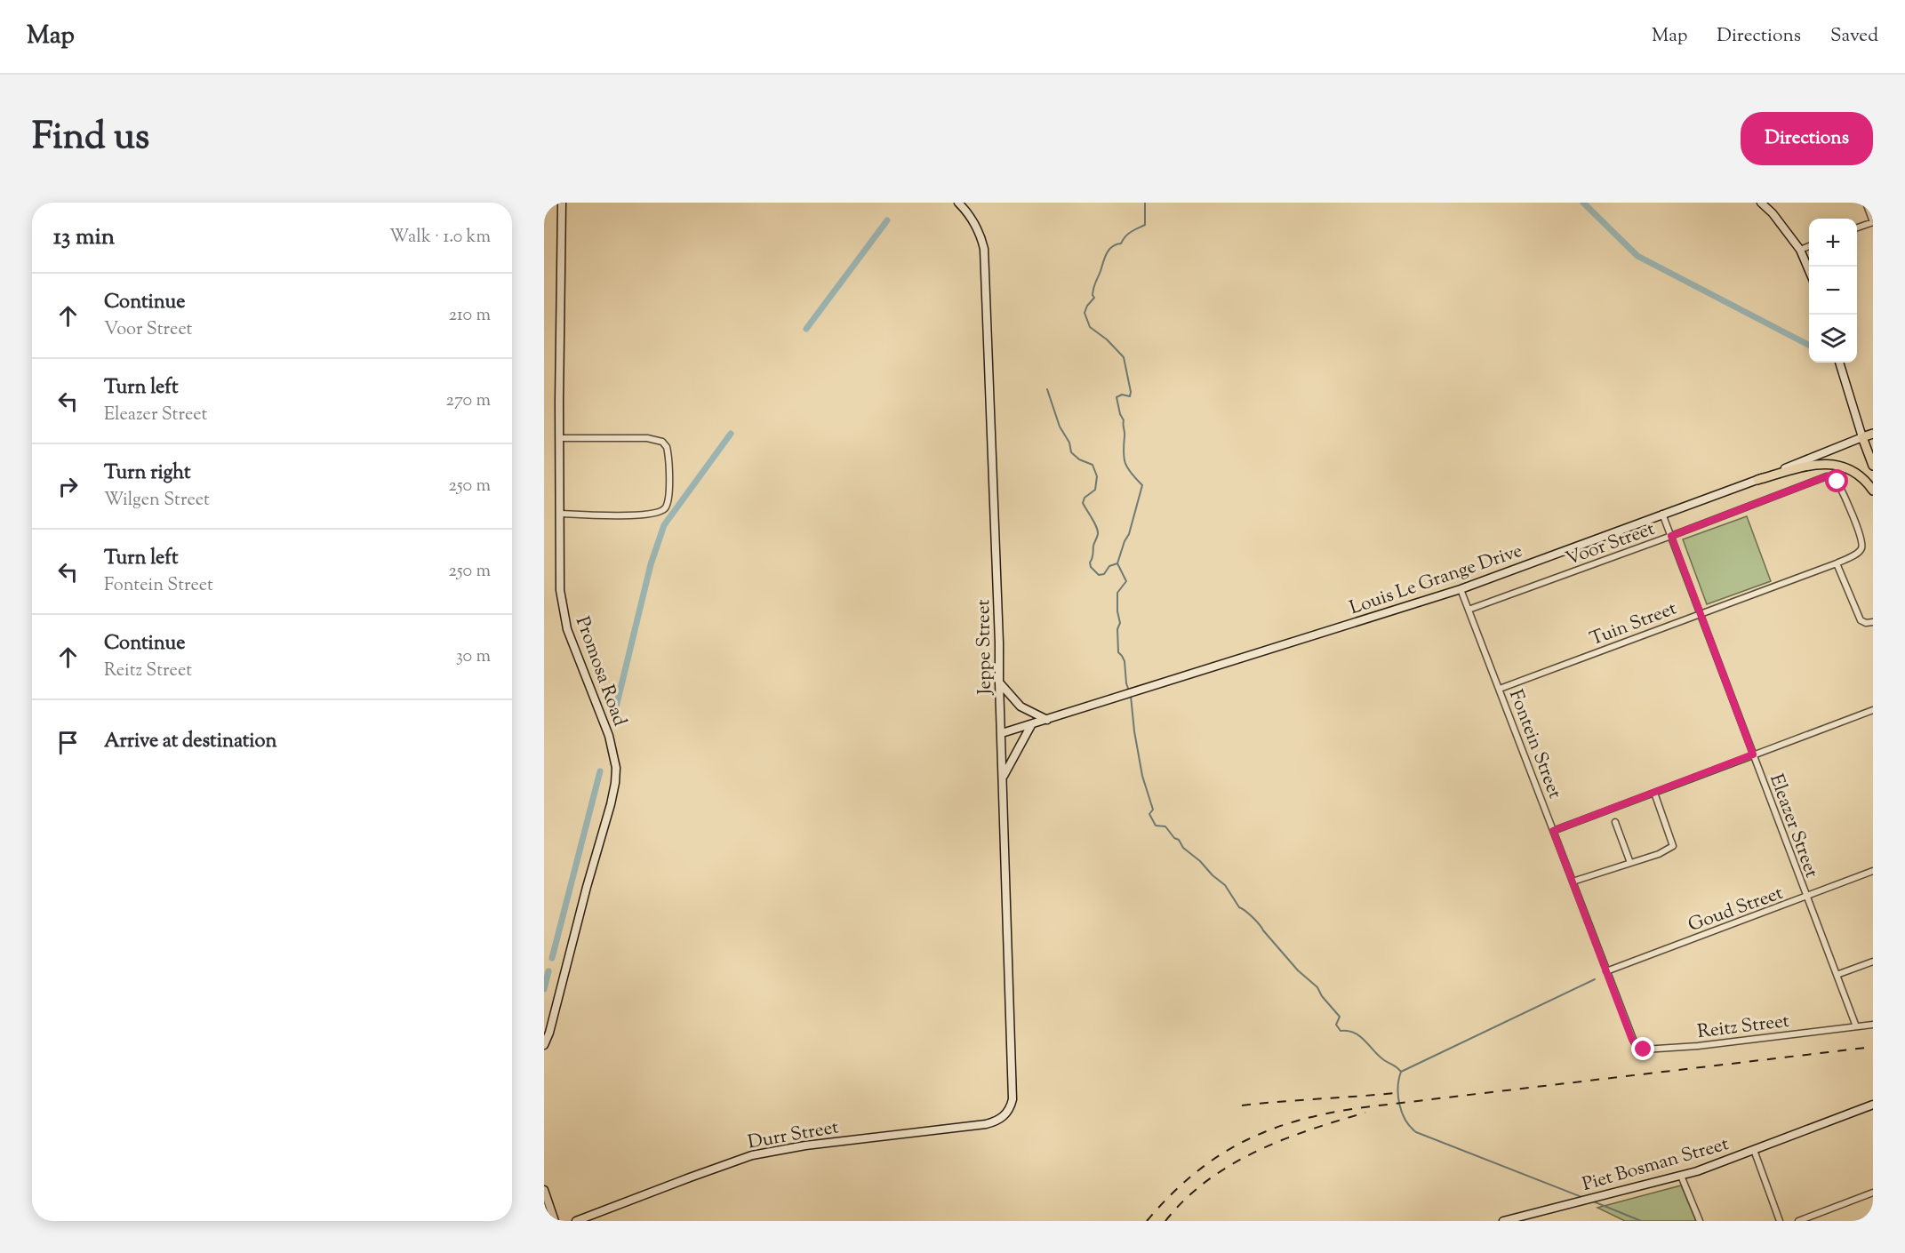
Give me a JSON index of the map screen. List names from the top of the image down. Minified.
{"streets":{"main road":["Louis Le Grange Drive"],"street":["Voor Street","Tuin Street","Jeppe Street","Promosa Road","Fontein Street","Eleazer Street","Goud Street","Reitz Street","Durr Street","Piet Bosman Street"]},"crossings":[["Voor Street","Tuin Street"],["Voor Street","Fontein Street"],["Voor Street","Eleazer Street"],["Louis Le Grange Drive","Jeppe Street"],["Louis Le Grange Drive","Fontein Street"],["Louis Le Grange Drive","Eleazer Street"],["Tuin Street","Fontein Street"],["Tuin Street","Eleazer Street"],["Jeppe Street","Durr Street"],["Fontein Street","Goud Street"],["Fontein Street","Reitz Street"],["Eleazer Street","Goud Street"],["Eleazer Street","Reitz Street"]],"page":{"header":"Map","nav":["Map","Directions","Saved"],"title":"Find us","buttons":"Directions","heading":["13 min","Walk · 1.0 km"],"map_buttons":["+","−"],"list":[["Continue","Voor Street","210 m"],["Turn left","Eleazer Street","270 m"],["Turn right","Wilgen Street","250 m"],["Turn left","Fontein Street","250 m"],["Continue","Reitz Street","30 m"],"Arrive at destination"]}}
